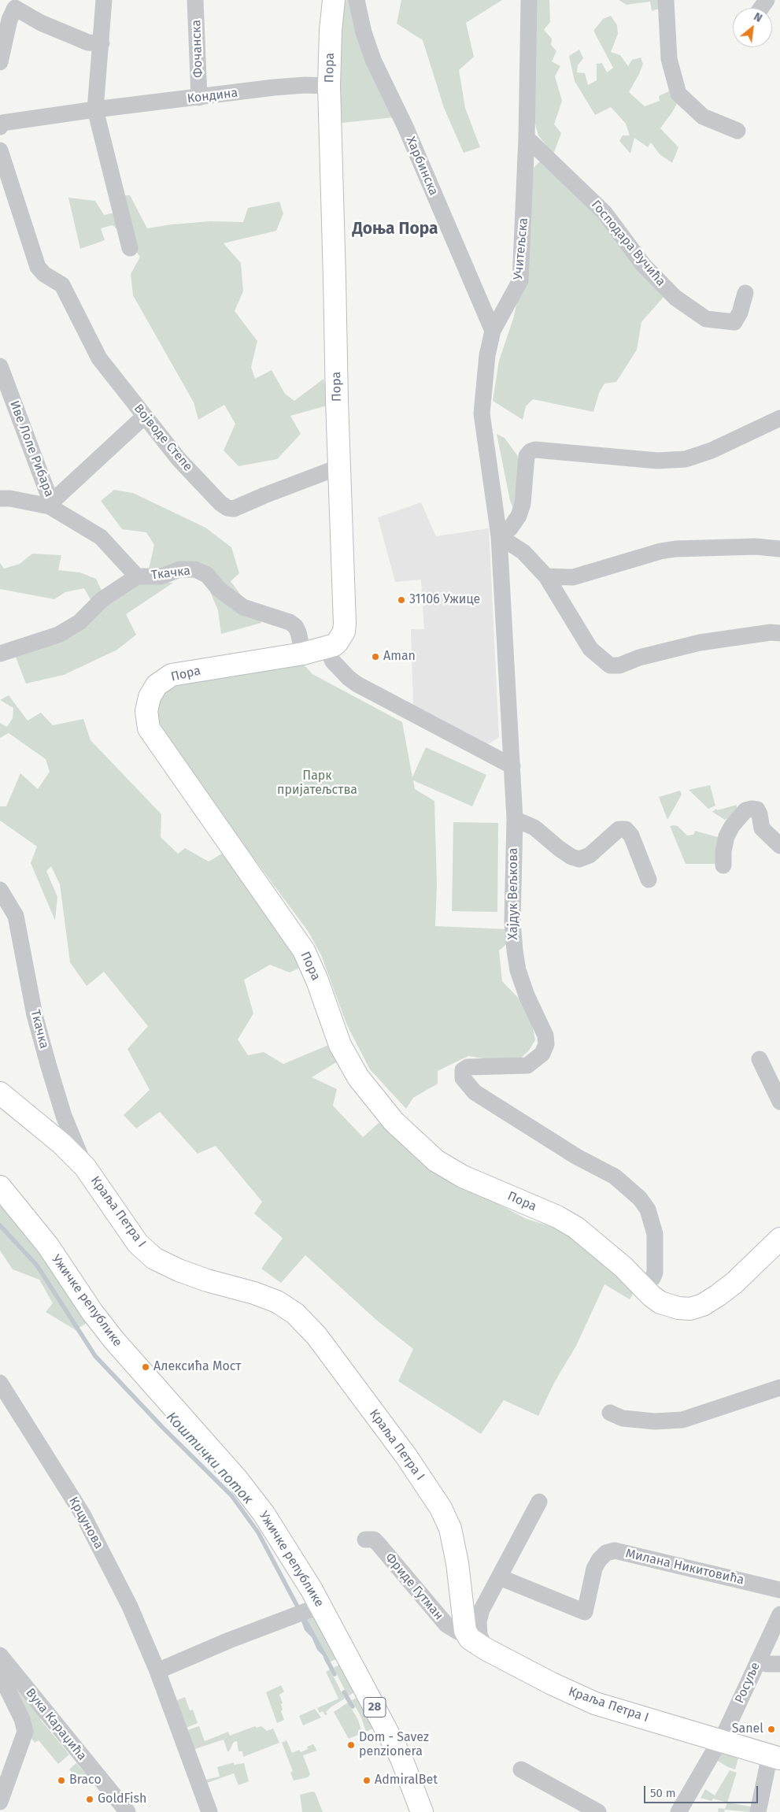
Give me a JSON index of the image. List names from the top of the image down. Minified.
{"streets":{"main road":["Пора","Краља Петра I","Ужичке републике","28"],"street":["Фочанска","Кондина","Харбинска","Господара Вучића","Учитељска","Војводе Степе","Иве Лоле Рибара","Ткачка","Хајдук Вељкова","Крцунова","Милана Никитовића","Фриде Гутман","Росуље","Вука Караџића"]},"crossings":[["Фочанска","Кондина"],["Пора","Кондина"],["Пора","Војводе Степе"],["Пора","Ткачка"],["Пора","Хајдук Вељкова"],["Харбинска","Учитељска"],["Господара Вучића","Учитељска"],["Учитељска","Хајдук Вељкова"],["Војводе Степе","Иве Лоле Рибара"],["Ткачка","Краља Петра I"],["Краља Петра I","Фриде Гутман"],["Краља Петра I","Росуље"]],"districts":["Доња Пора"],"water":["Коштички поток"],"parks":["Парк пријатељства"],"places":["31106 Ужице","Aman","Алексића Мост","Sanel","Dom - Savez penzionera","Braco","AdmiralBet","GoldFish"],"scale_bar":"50 m","north":"top right"}
